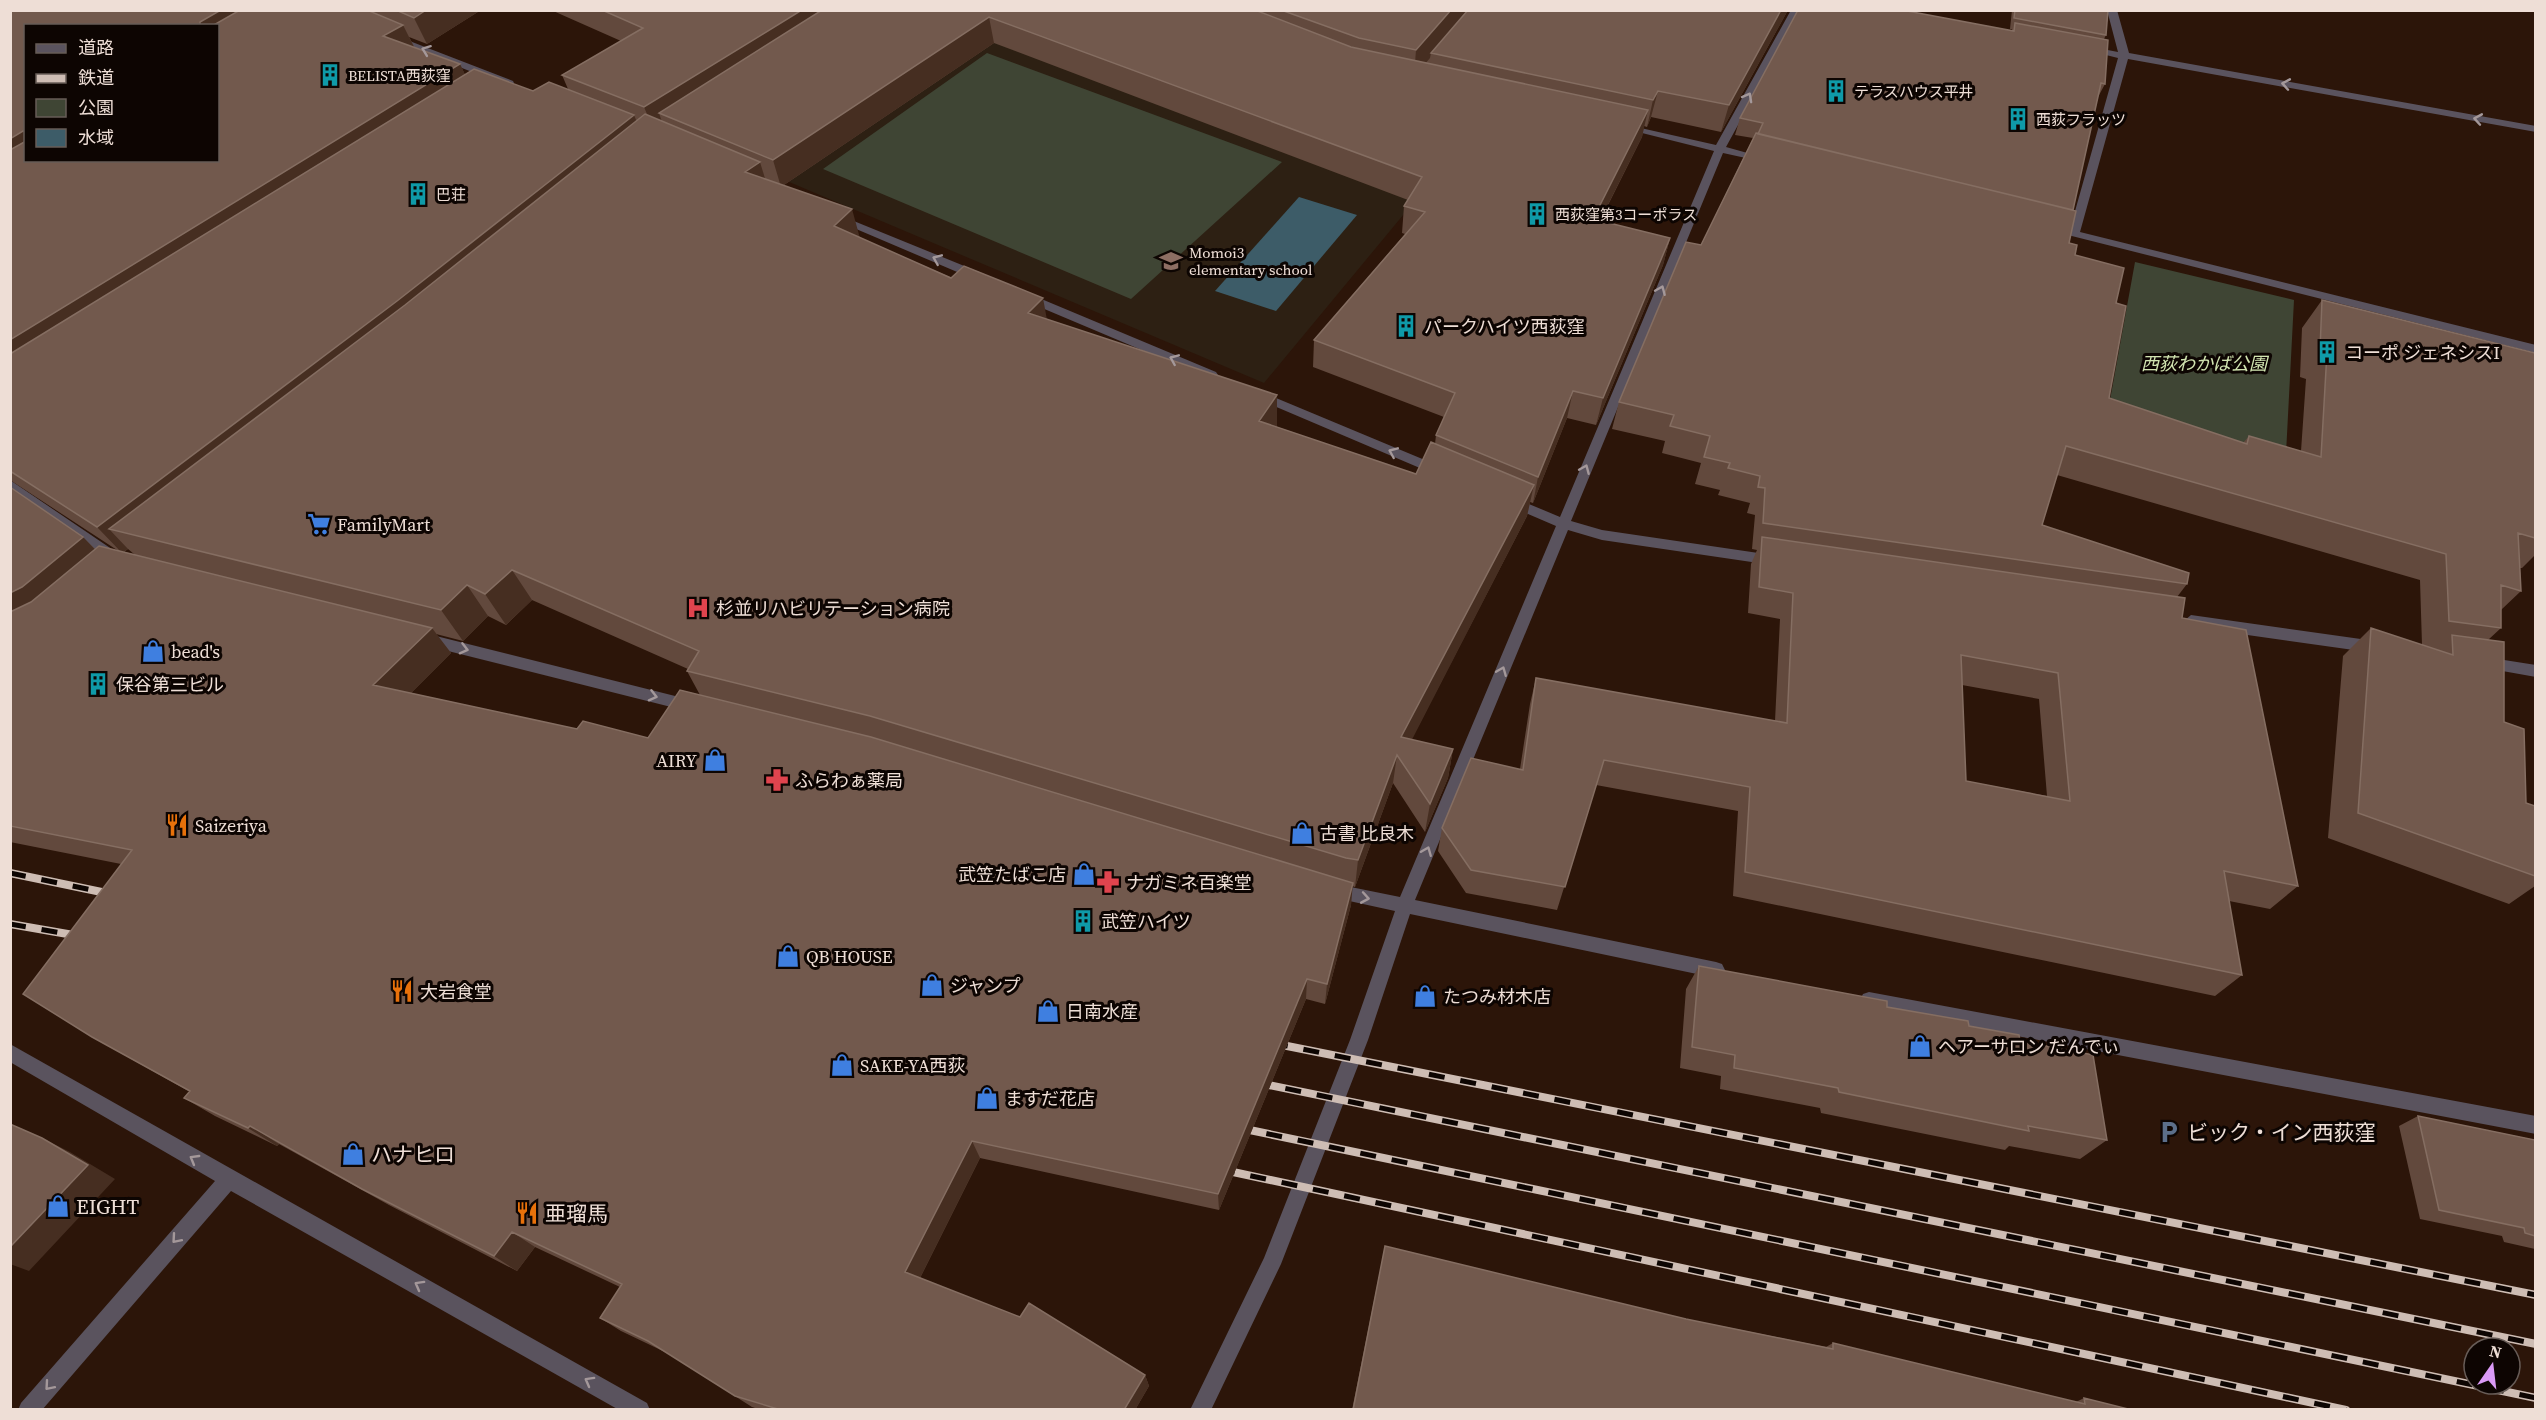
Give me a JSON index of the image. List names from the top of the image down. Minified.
{"parks":["西荻わかば公園"],"places":{"building":["BELISTA西荻窪","テラスハウス平井","西荻フラッツ","巴荘","西荻窪第3コーポラス","パークハイツ西荻窪","コーポ ジェネシスI","保谷第三ビル","武笠ハイツ"],"school or university":["Momoi3 elementary school"],"supermarket":["FamilyMart"],"hospital":["杉並リハビリテーション病院"],"shop":["bead's","AIRY","古書 比良木","武笠たばこ店","QB HOUSE","ジャンプ","たつみ材木店","日南水産","ヘアーサロン だんでぃ","SAKE-YA西荻","ますだ花店","ハナヒロ","EIGHT"],"pharmacy":["ふらわぁ薬局","ナガミネ百楽堂"],"restaurant":["Saizeriya","大岩食堂","亜瑠馬"],"parking":["ビック・イン西荻窪"]},"legend":["道路","鉄道","公園","水域"],"north":"top"}
